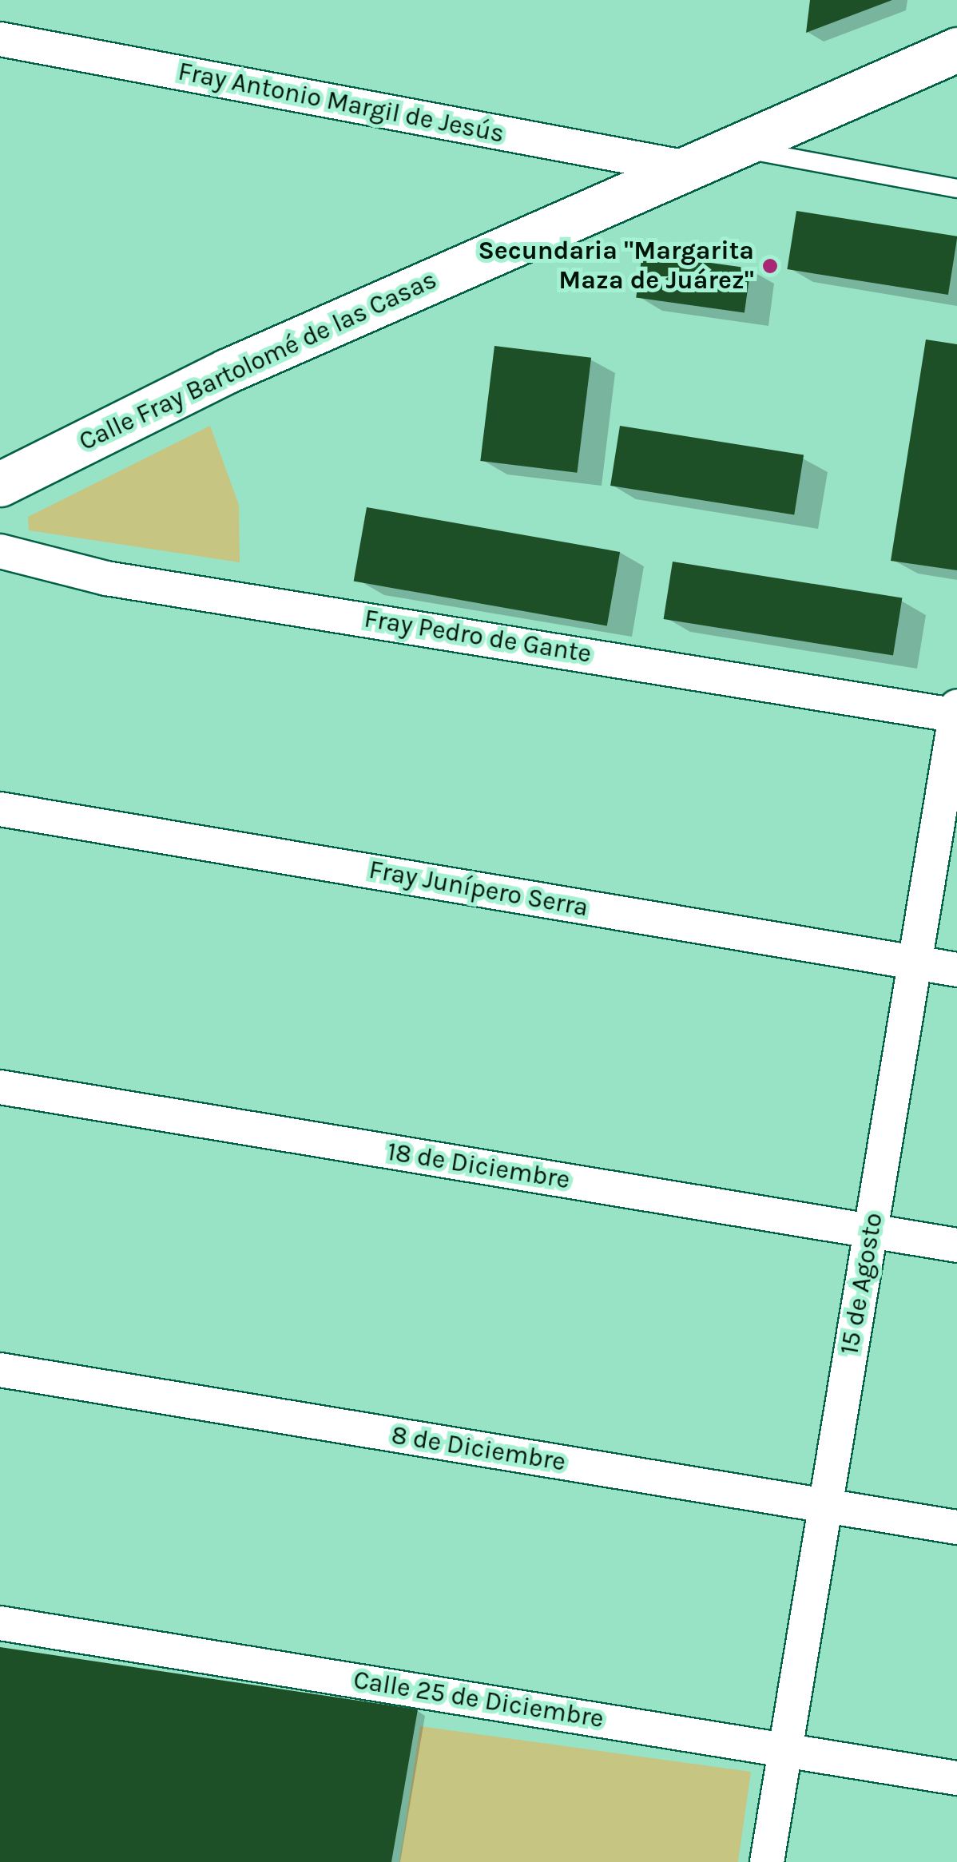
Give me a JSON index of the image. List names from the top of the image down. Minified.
{"streets":{"street":["Fray Antonio Margil de Jesús","Calle Fray Bartolomé de las Casas","Fray Pedro de Gante","Fray Junípero Serra","18 de Diciembre","15 de Agosto","8 de Diciembre","Calle 25 de Diciembre"]},"crossings":[["Fray Antonio Margil de Jesús","Calle Fray Bartolomé de las Casas"],["Fray Pedro de Gante","15 de Agosto"],["Fray Junípero Serra","15 de Agosto"],["18 de Diciembre","15 de Agosto"],["15 de Agosto","8 de Diciembre"],["15 de Agosto","Calle 25 de Diciembre"]],"places":["Secundaria \"Margarita Maza de Juárez\""]}
